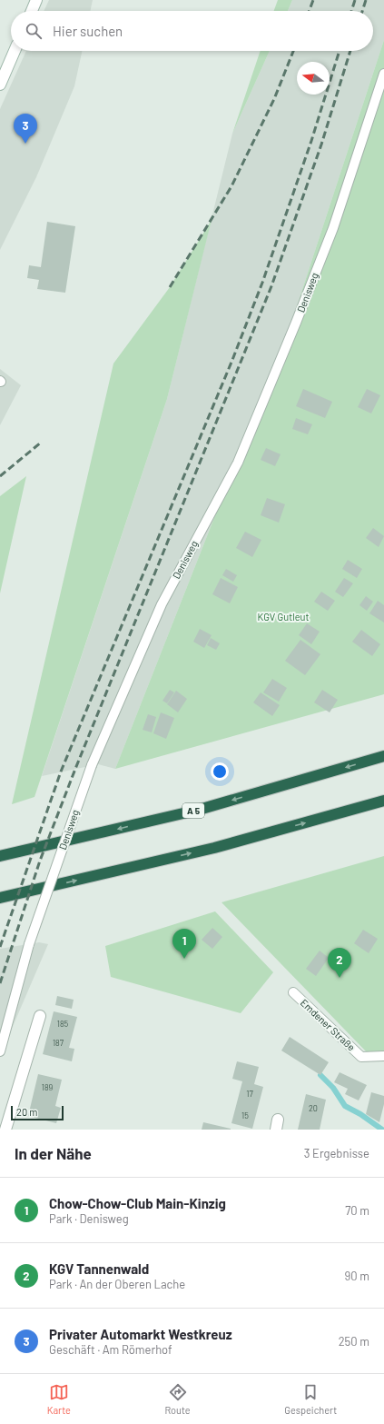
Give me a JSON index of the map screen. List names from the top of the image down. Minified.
{"streets":{"highway":["A 5"],"lane":["Denisweg","Emdener Straße"]},"parks":["KGV Gutleut"],"house_numbers":["185","187","189","17","20","15"],"scale_bar":"20 m","north":"left","page":{"search":"Hier suchen","pins":["3","1","2"],"scale":"20 m","heading":["In der Nähe","3 Ergebnisse"],"list":[{"mark":"1","name":"Chow-Chow-Club Main-Kinzig","note":"Park · Denisweg","value":"70 m"},{"mark":"2","name":"KGV Tannenwald","note":"Park · An der Oberen Lache","value":"90 m"},{"mark":"3","name":"Privater Automarkt Westkreuz","note":"Geschäft · Am Römerhof","value":"250 m"}],"nav":["Karte","Route","Gespeichert"]}}
